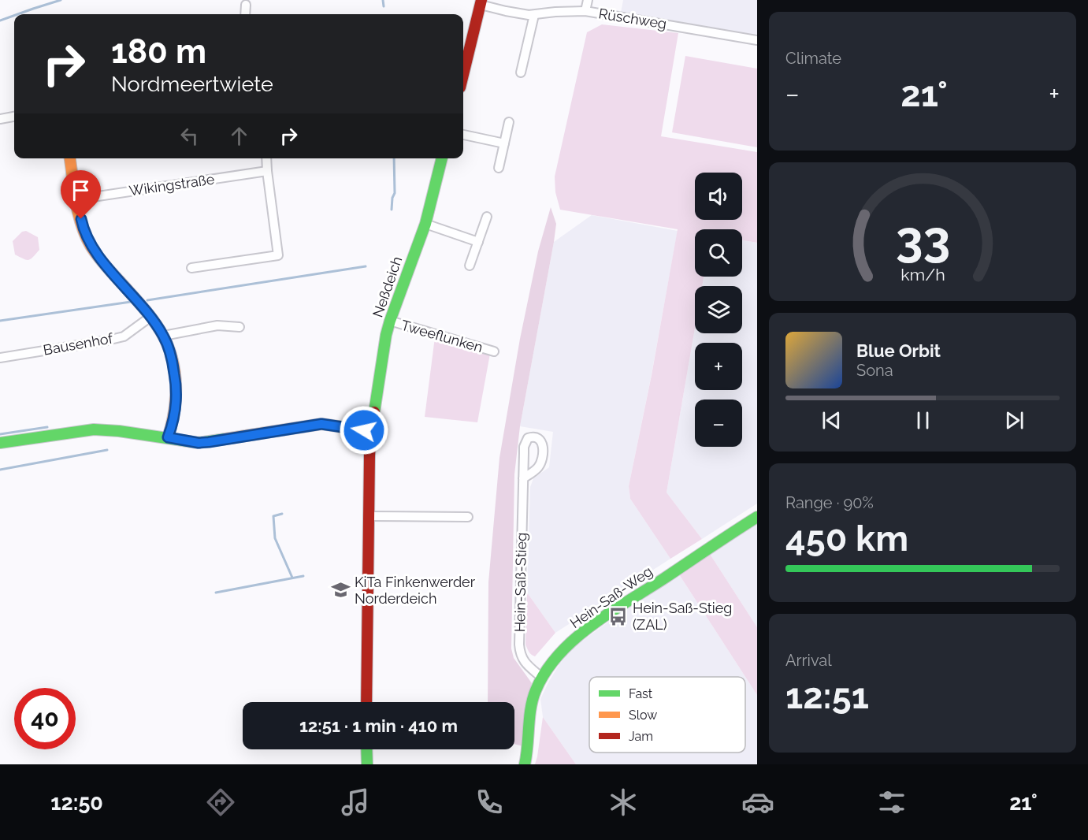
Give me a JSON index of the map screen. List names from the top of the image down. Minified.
{"streets":{"street":["Rüschweg","Wikingstraße","Neßdeich","Tweeflunken","Bausenhof","Hein-Saß-Stieg","Hein-Saß-Weg"]},"crossings":[["Neßdeich","Tweeflunken"],["Hein-Saß-Stieg","Hein-Saß-Weg"]],"places":{"school or university":["KiTa Finkenwerder Norderdeich"],"bus stop":["Hein-Saß-Stieg (ZAL)"]},"legend":["Fast","Slow","Jam"],"page":{"tile":["Climate",["Range · 90%","450 km"],["Arrival","12:51"]],"turn":["180 m","Nordmeertwiete"],"heat":["−","21°","+"],"map_buttons":["+","−"],"song":["Blue Orbit","Sona"],"limit":"40","trip":"12:51 · 1 min · 410 m","tabs":["12:50","21°"],"gauge":["33","km/h"]}}
